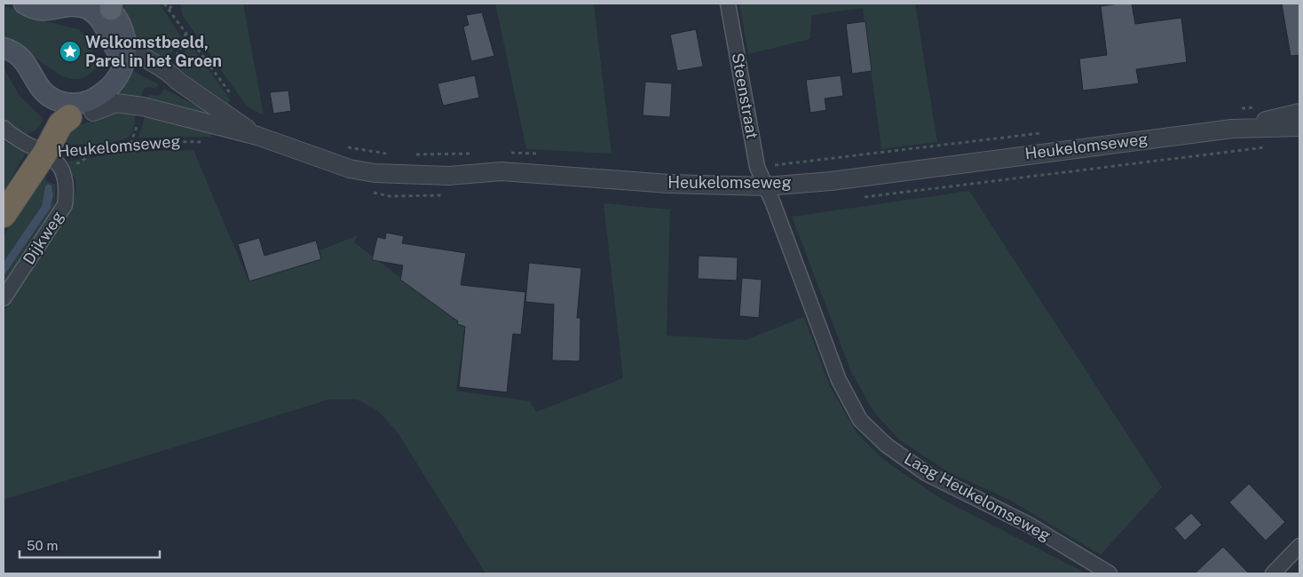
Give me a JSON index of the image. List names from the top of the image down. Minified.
{"streets":{"street":["Steenstraat","Heukelomseweg","Dijkweg","Laag Heukelomseweg"]},"crossings":[["Steenstraat","Heukelomseweg"],["Steenstraat","Laag Heukelomseweg"],["Heukelomseweg","Laag Heukelomseweg"]],"places":{"place":["Welkomstbeeld, Parel in het Groen"]},"scale_bar":"50 m"}
